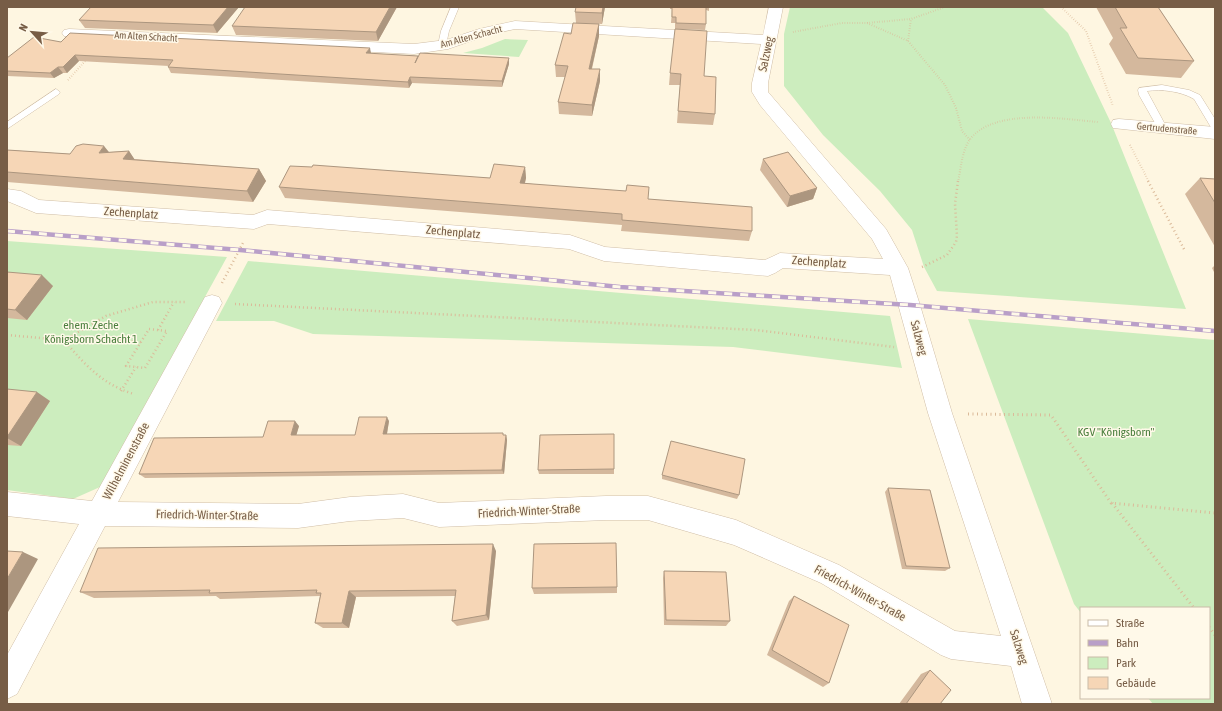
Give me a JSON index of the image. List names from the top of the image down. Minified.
{"streets":{"street":["Am Alten Schacht","Salzweg","Gertrudenstraße","Zechenplatz","Wilhelminenstraße","Friedrich-Winter-Straße"]},"crossings":[["Am Alten Schacht","Salzweg"],["Salzweg","Zechenplatz"],["Salzweg","Friedrich-Winter-Straße"],["Wilhelminenstraße","Friedrich-Winter-Straße"]],"parks":["ehem. Zeche Königsborn Schacht 1","KGV \"Königsborn\""],"legend":["Straße","Bahn","Park","Gebäude"],"north":"top left"}
